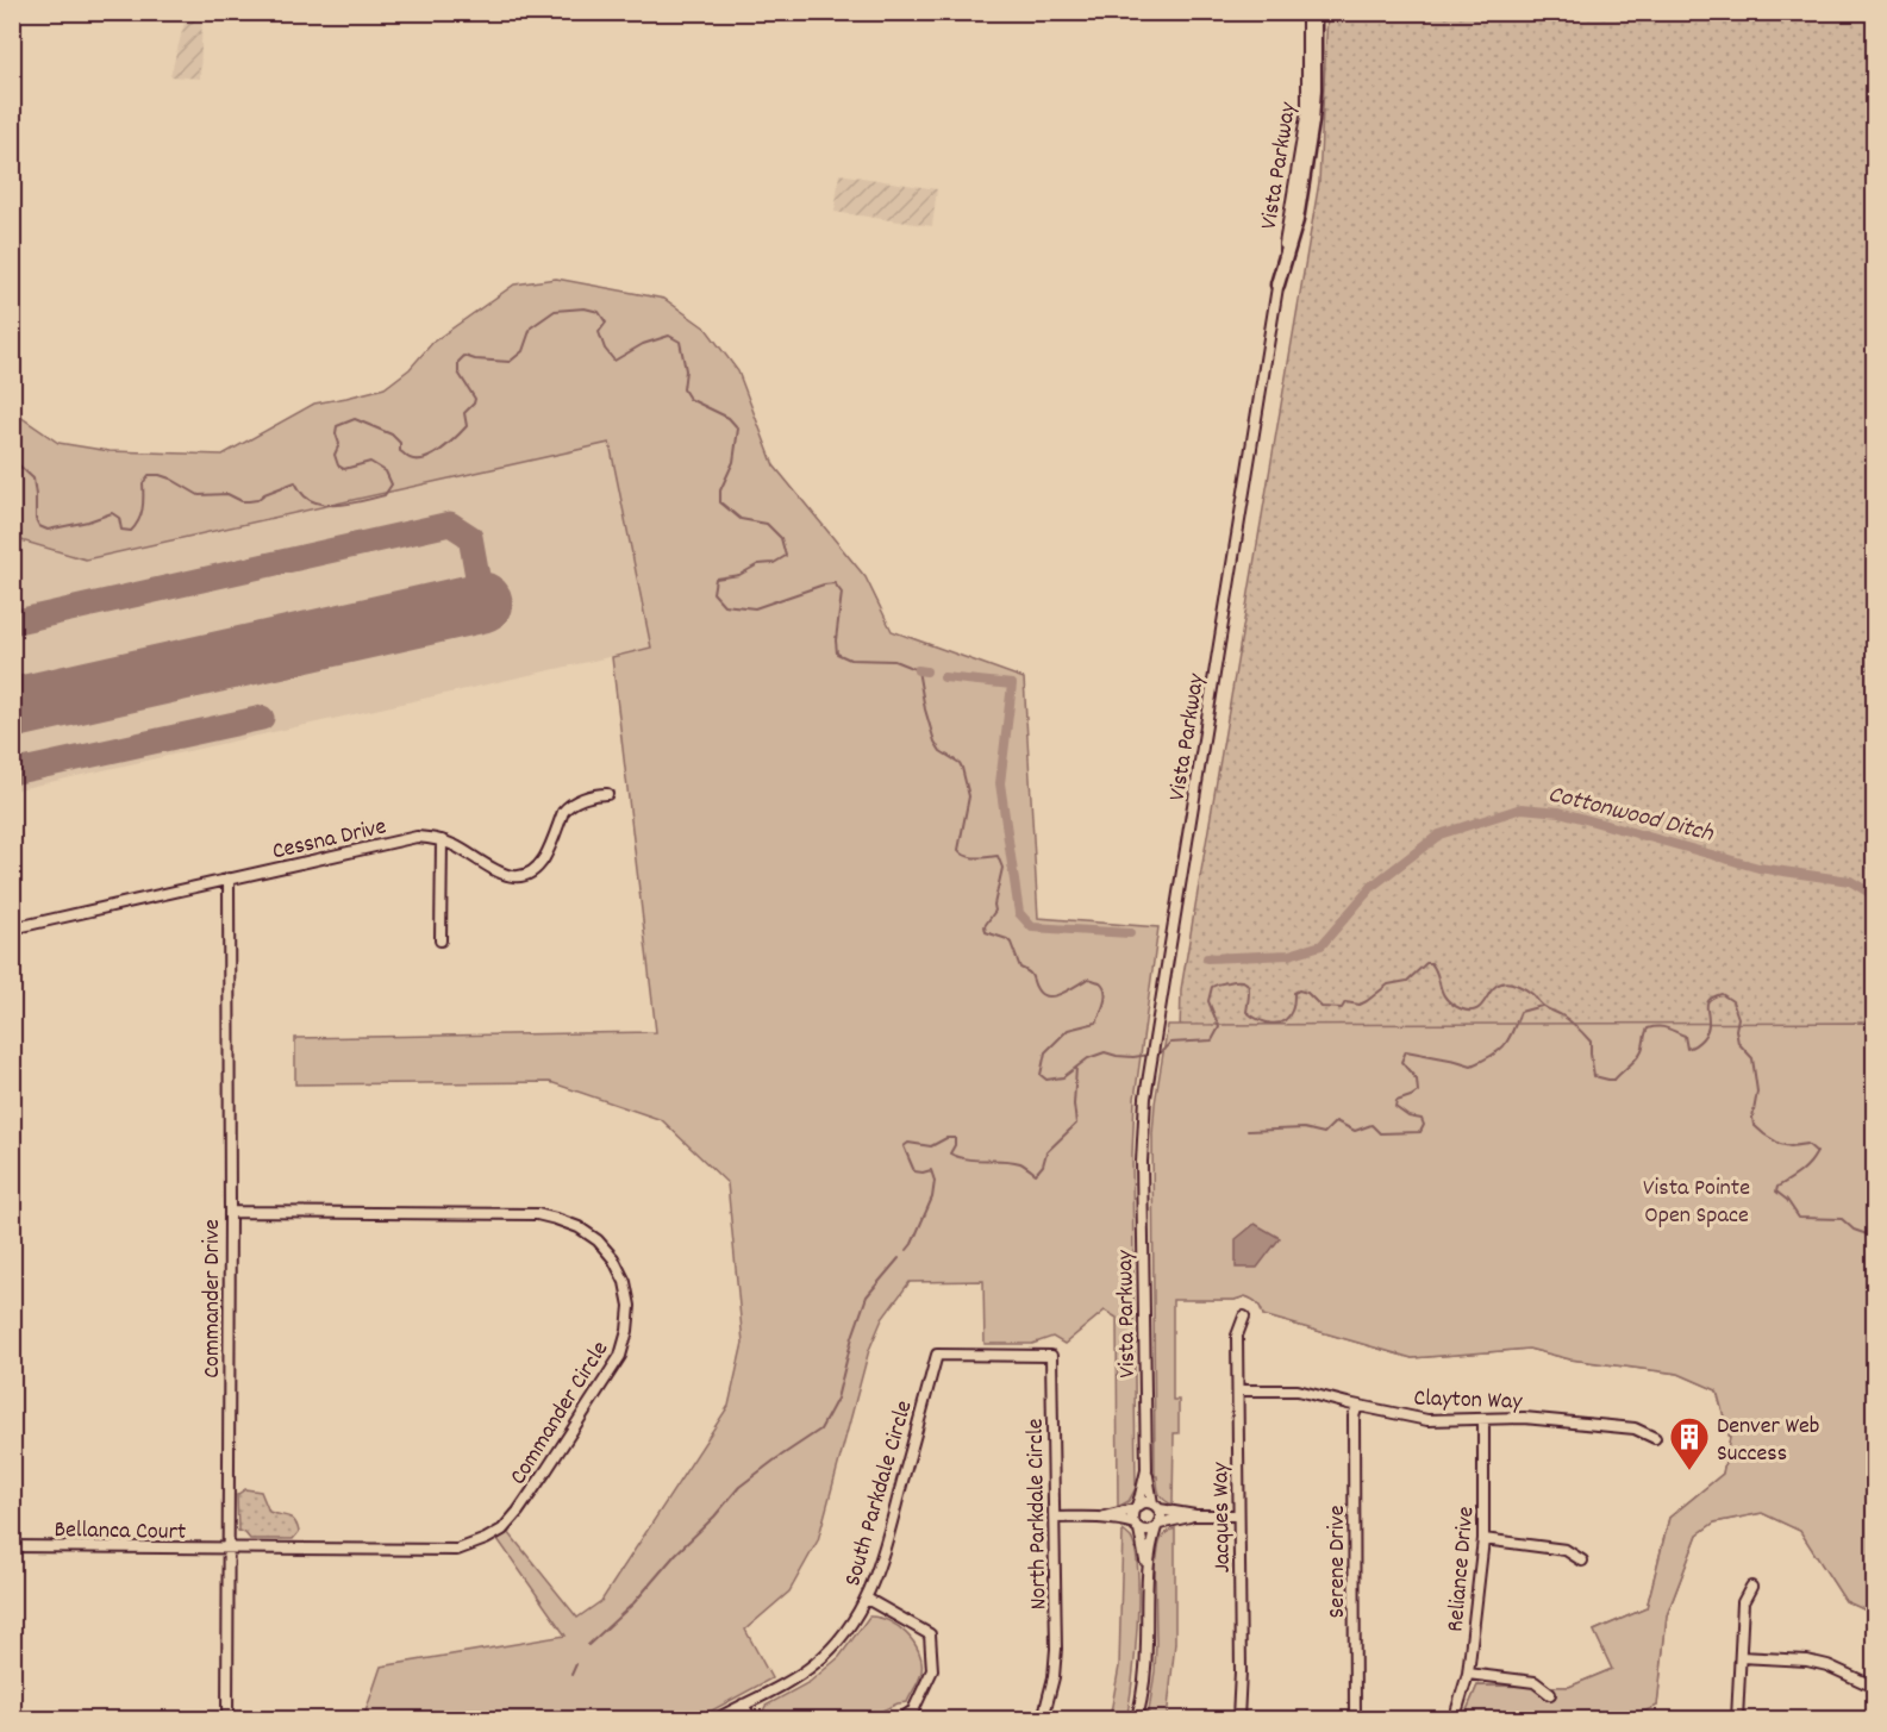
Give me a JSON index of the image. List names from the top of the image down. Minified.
{"streets":{"street":["Vista Parkway","Cessna Drive","Commander Drive","Clayton Way","Commander Circle","South Parkdale Circle","North Parkdale Circle","Jacques Way","Bellanca Court","Serene Drive","Reliance Drive"]},"crossings":[["Cessna Drive","Commander Drive"],["Commander Drive","Commander Circle"],["Commander Drive","Bellanca Court"],["Clayton Way","Jacques Way"],["Clayton Way","Serene Drive"],["Clayton Way","Reliance Drive"],["Commander Circle","Bellanca Court"],["South Parkdale Circle","North Parkdale Circle"]],"water":["Cottonwood Ditch"],"parks":["Vista Pointe Open Space"],"places":{"building":["Denver Web Success"]}}
